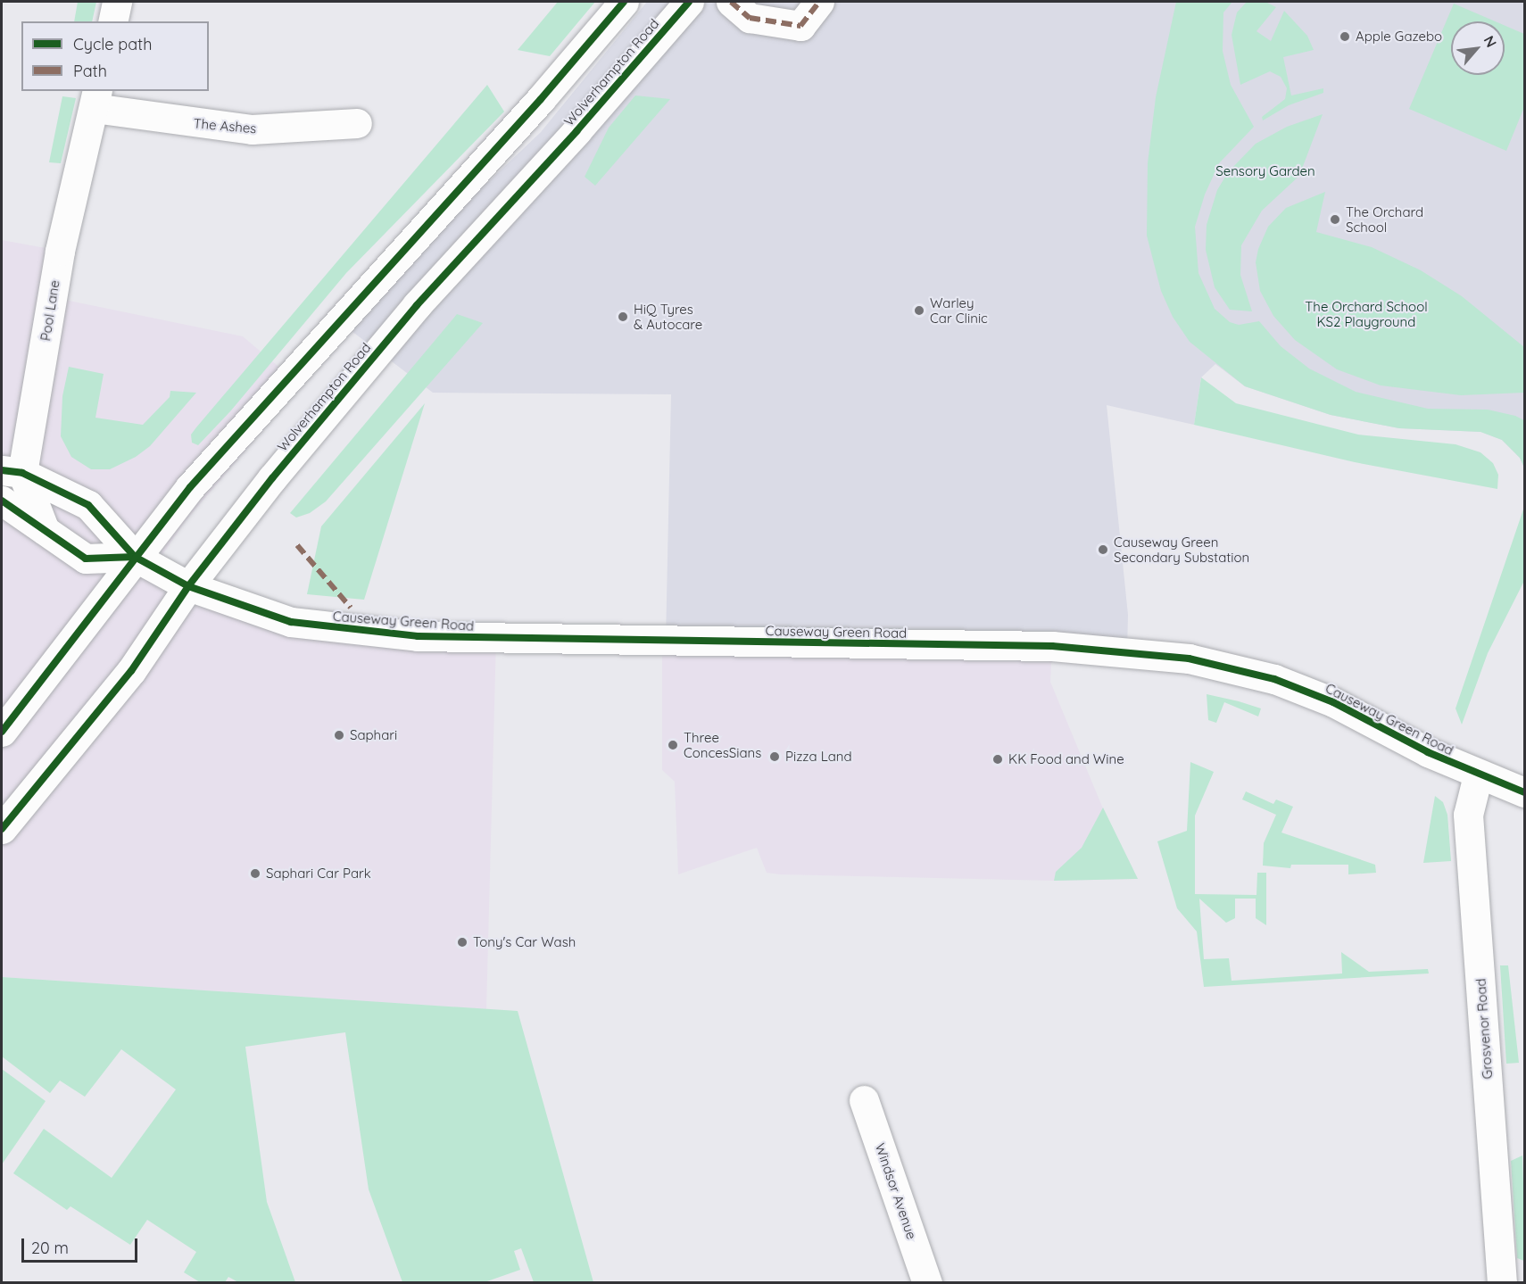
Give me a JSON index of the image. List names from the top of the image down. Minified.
{"streets":{"main road":["Wolverhampton Road","The Ashes","Pool Lane","Causeway Green Road","Grosvenor Road","Windsor Avenue"]},"crossings":[["Wolverhampton Road","Causeway Green Road"],["The Ashes","Pool Lane"],["Pool Lane","Causeway Green Road"],["Causeway Green Road","Grosvenor Road"]],"parks":["Sensory Garden","The Orchard School KS2 Playground"],"places":["Apple Gazebo","The Orchard School","Warley Car Clinic","HiQ Tyres & Autocare","Causeway Green Secondary Substation","Saphari","Three ConcesSians","Pizza Land","KK Food and Wine","Saphari Car Park","Tony's Car Wash"],"legend":["Cycle path","Path"],"scale_bar":"20 m","north":"top right"}
